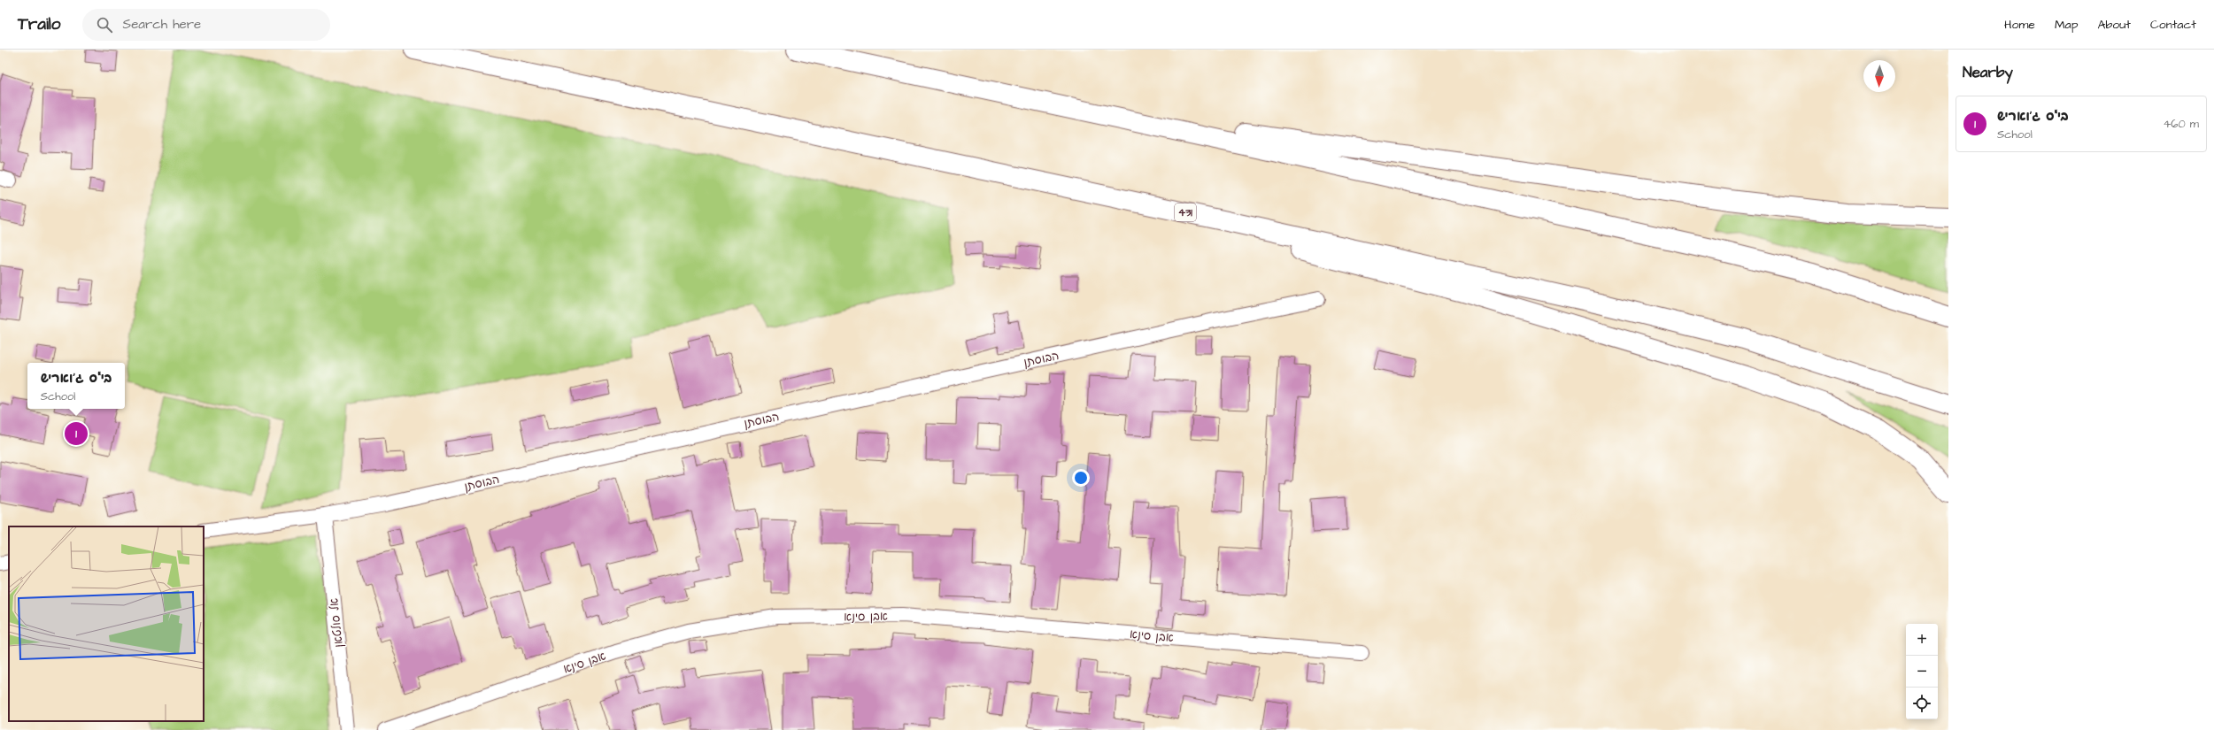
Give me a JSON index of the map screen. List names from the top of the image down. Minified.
{"streets":{"highway":["431"],"street":["הבוסתן","אבן סינא","אל סולטאן"]},"crossings":[["הבוסתן","אל סולטאן"]],"north":"bottom","page":{"header":"Trailo","search":"Search here","nav":["Home","Map","About","Contact"],"heading":"Nearby","list":[{"mark":"1","name":"בי\"ס ג'ואריש","note":"School","value":"460 m"}],"popup":["בי\"ס ג'ואריש","School"],"pins":"1","map_buttons":["+","−"]}}
